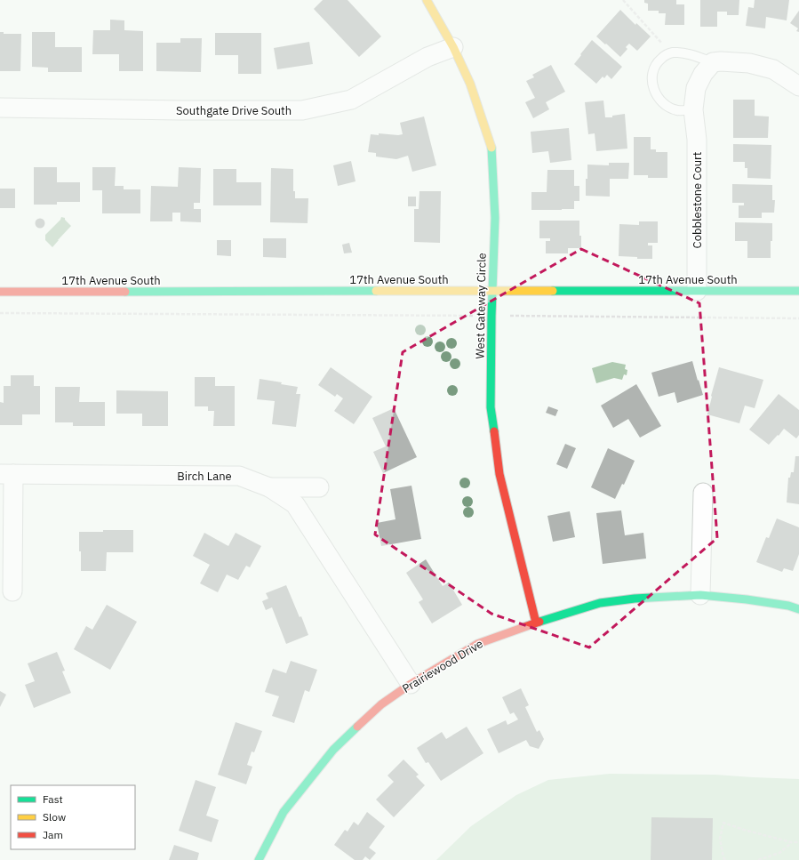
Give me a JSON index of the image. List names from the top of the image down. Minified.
{"streets":{"street":["Southgate Drive South","Cobblestone Court","17th Avenue South","West Gateway Circle","Birch Lane","Prairiewood Drive"]},"crossings":[["Southgate Drive South","West Gateway Circle"],["Cobblestone Court","17th Avenue South"],["17th Avenue South","West Gateway Circle"],["West Gateway Circle","Prairiewood Drive"],["Birch Lane","Prairiewood Drive"]],"legend":["Fast","Slow","Jam"]}
